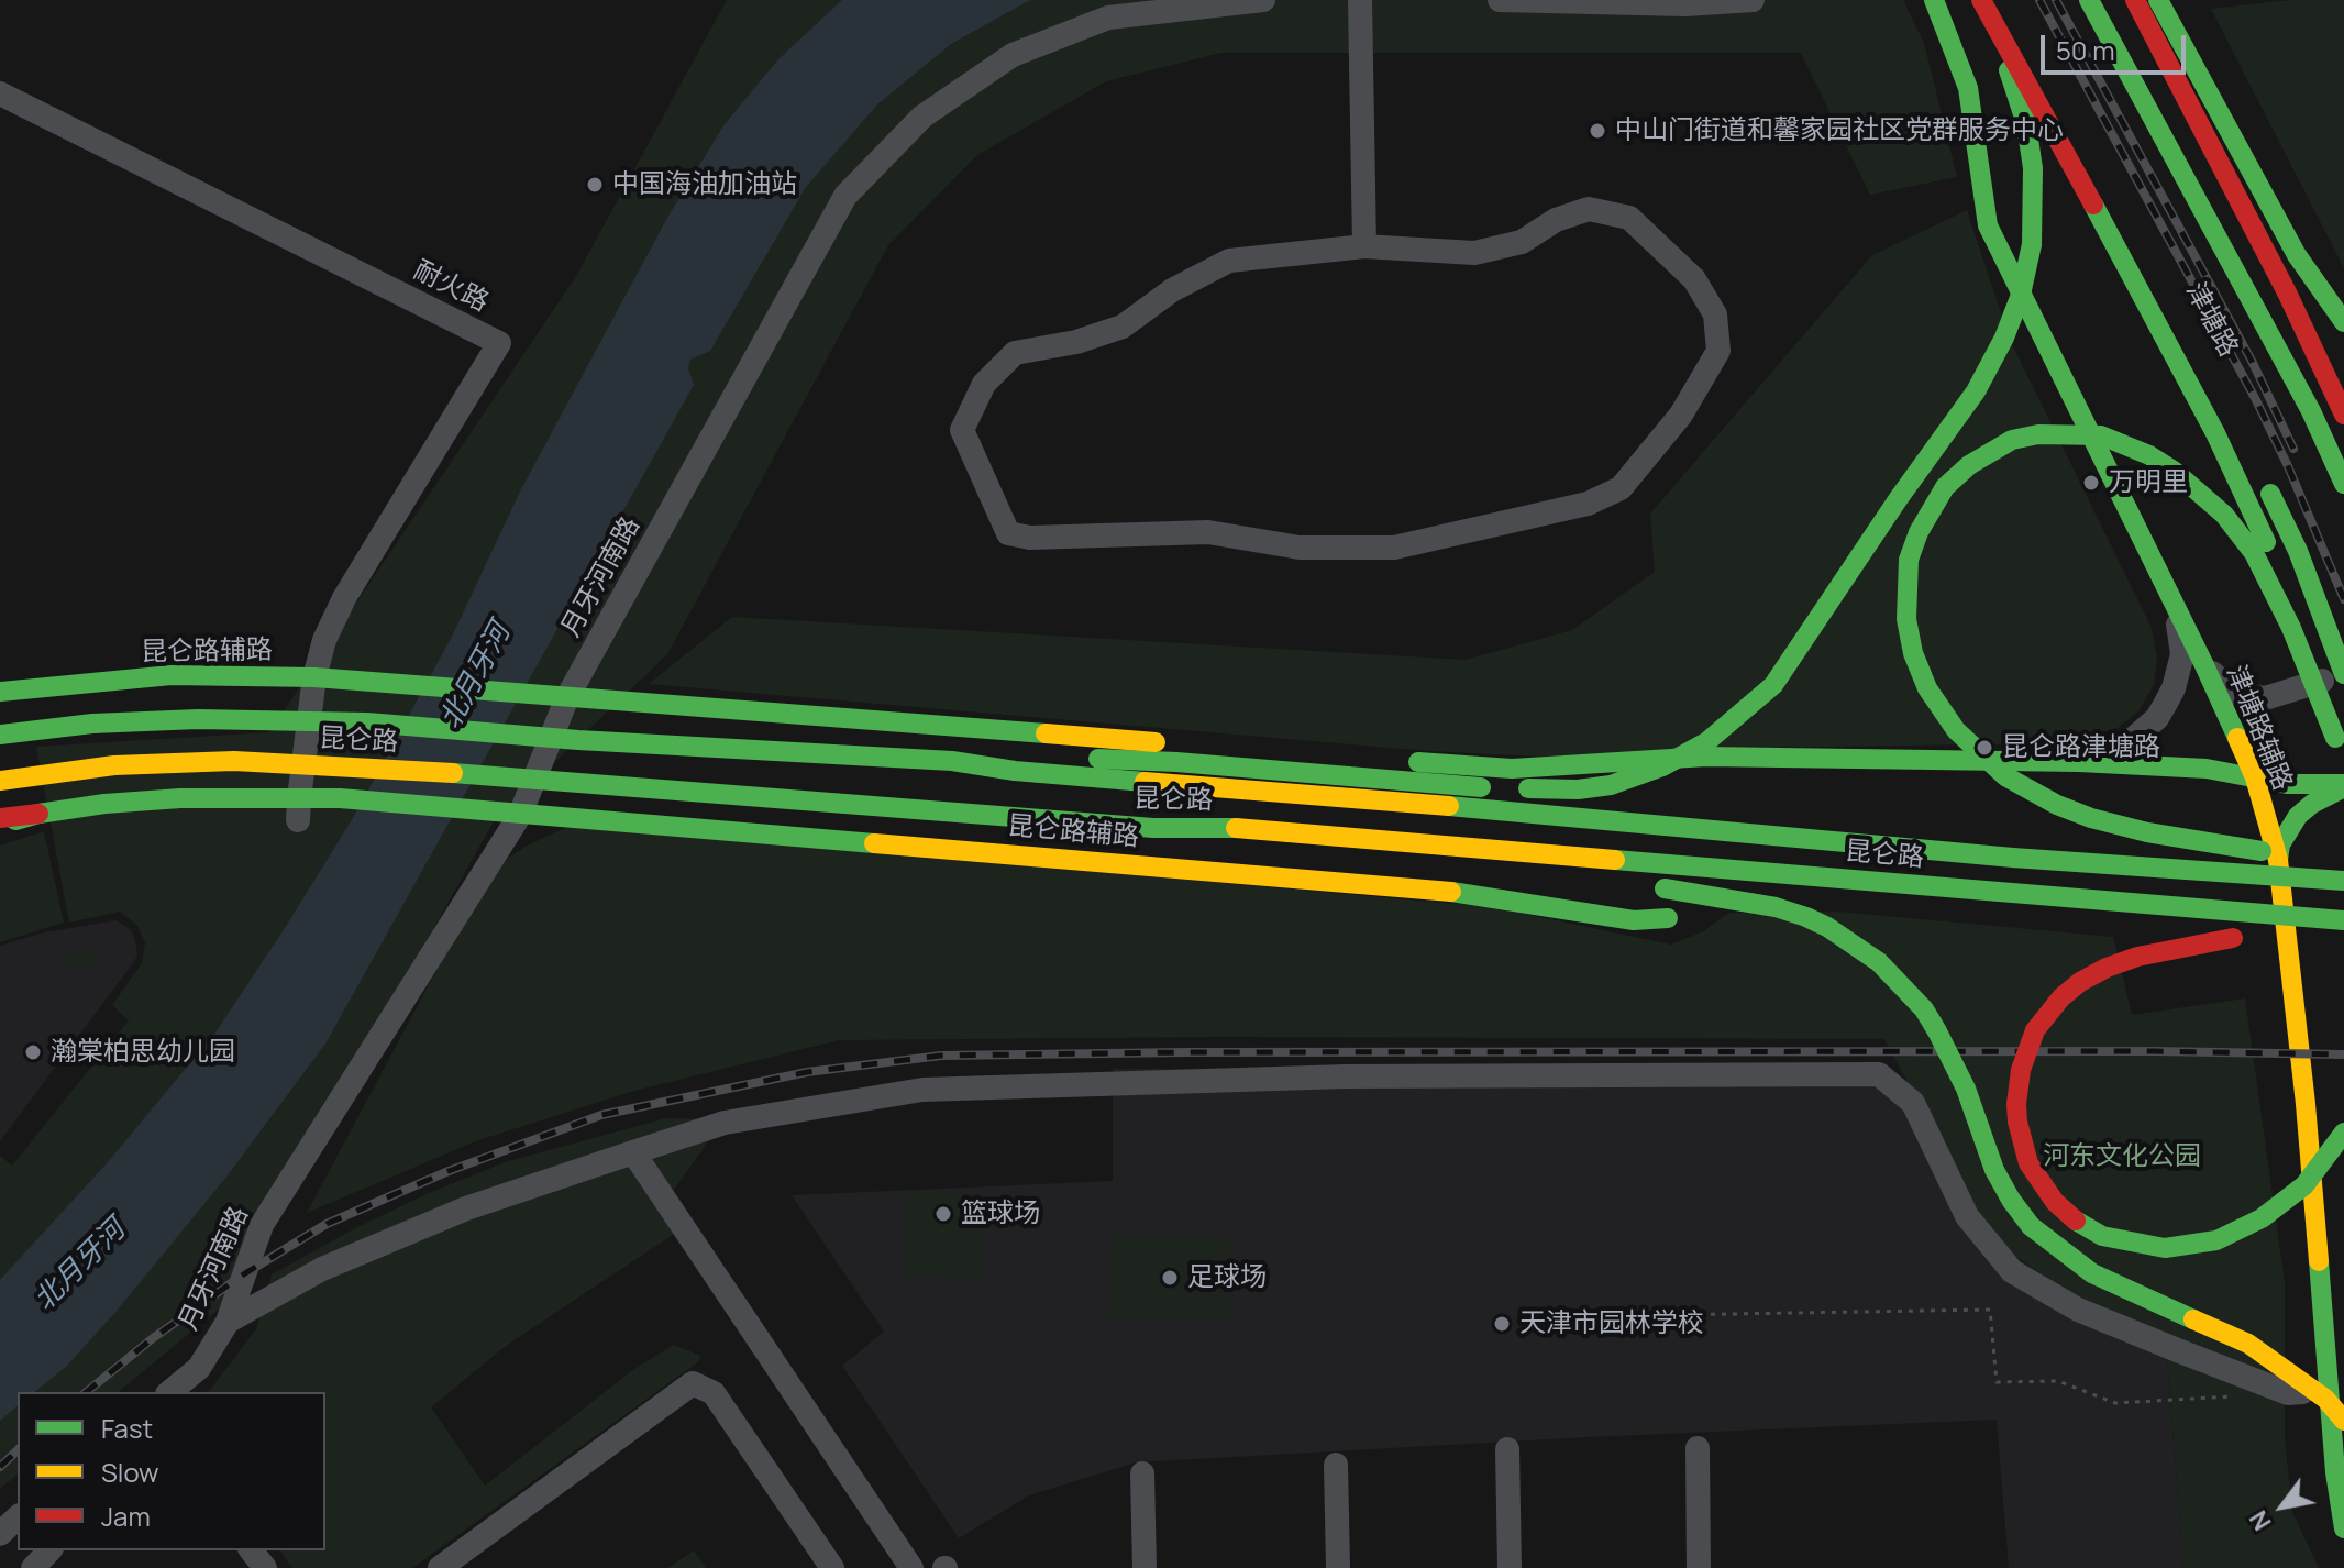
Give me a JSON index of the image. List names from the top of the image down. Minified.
{"streets":{"main road":["津塘路","昆仑路辅路","津塘路辅路","昆仑路"],"street":["耐火路","月牙河南路"]},"crossings":[["耐火路","昆仑路辅路"],["月牙河南路","昆仑路辅路"],["昆仑路辅路","津塘路辅路"]],"water":["北月牙河"],"parks":["河东文化公园"],"places":["中山门街道和馨家园社区党群服务中心","中国海油加油站","万明里","昆仑路津塘路","瀚棠柏思幼儿园","篮球场","足球场","天津市园林学校"],"legend":["Fast","Slow","Jam"],"scale_bar":"50 m","north":"bottom left"}
